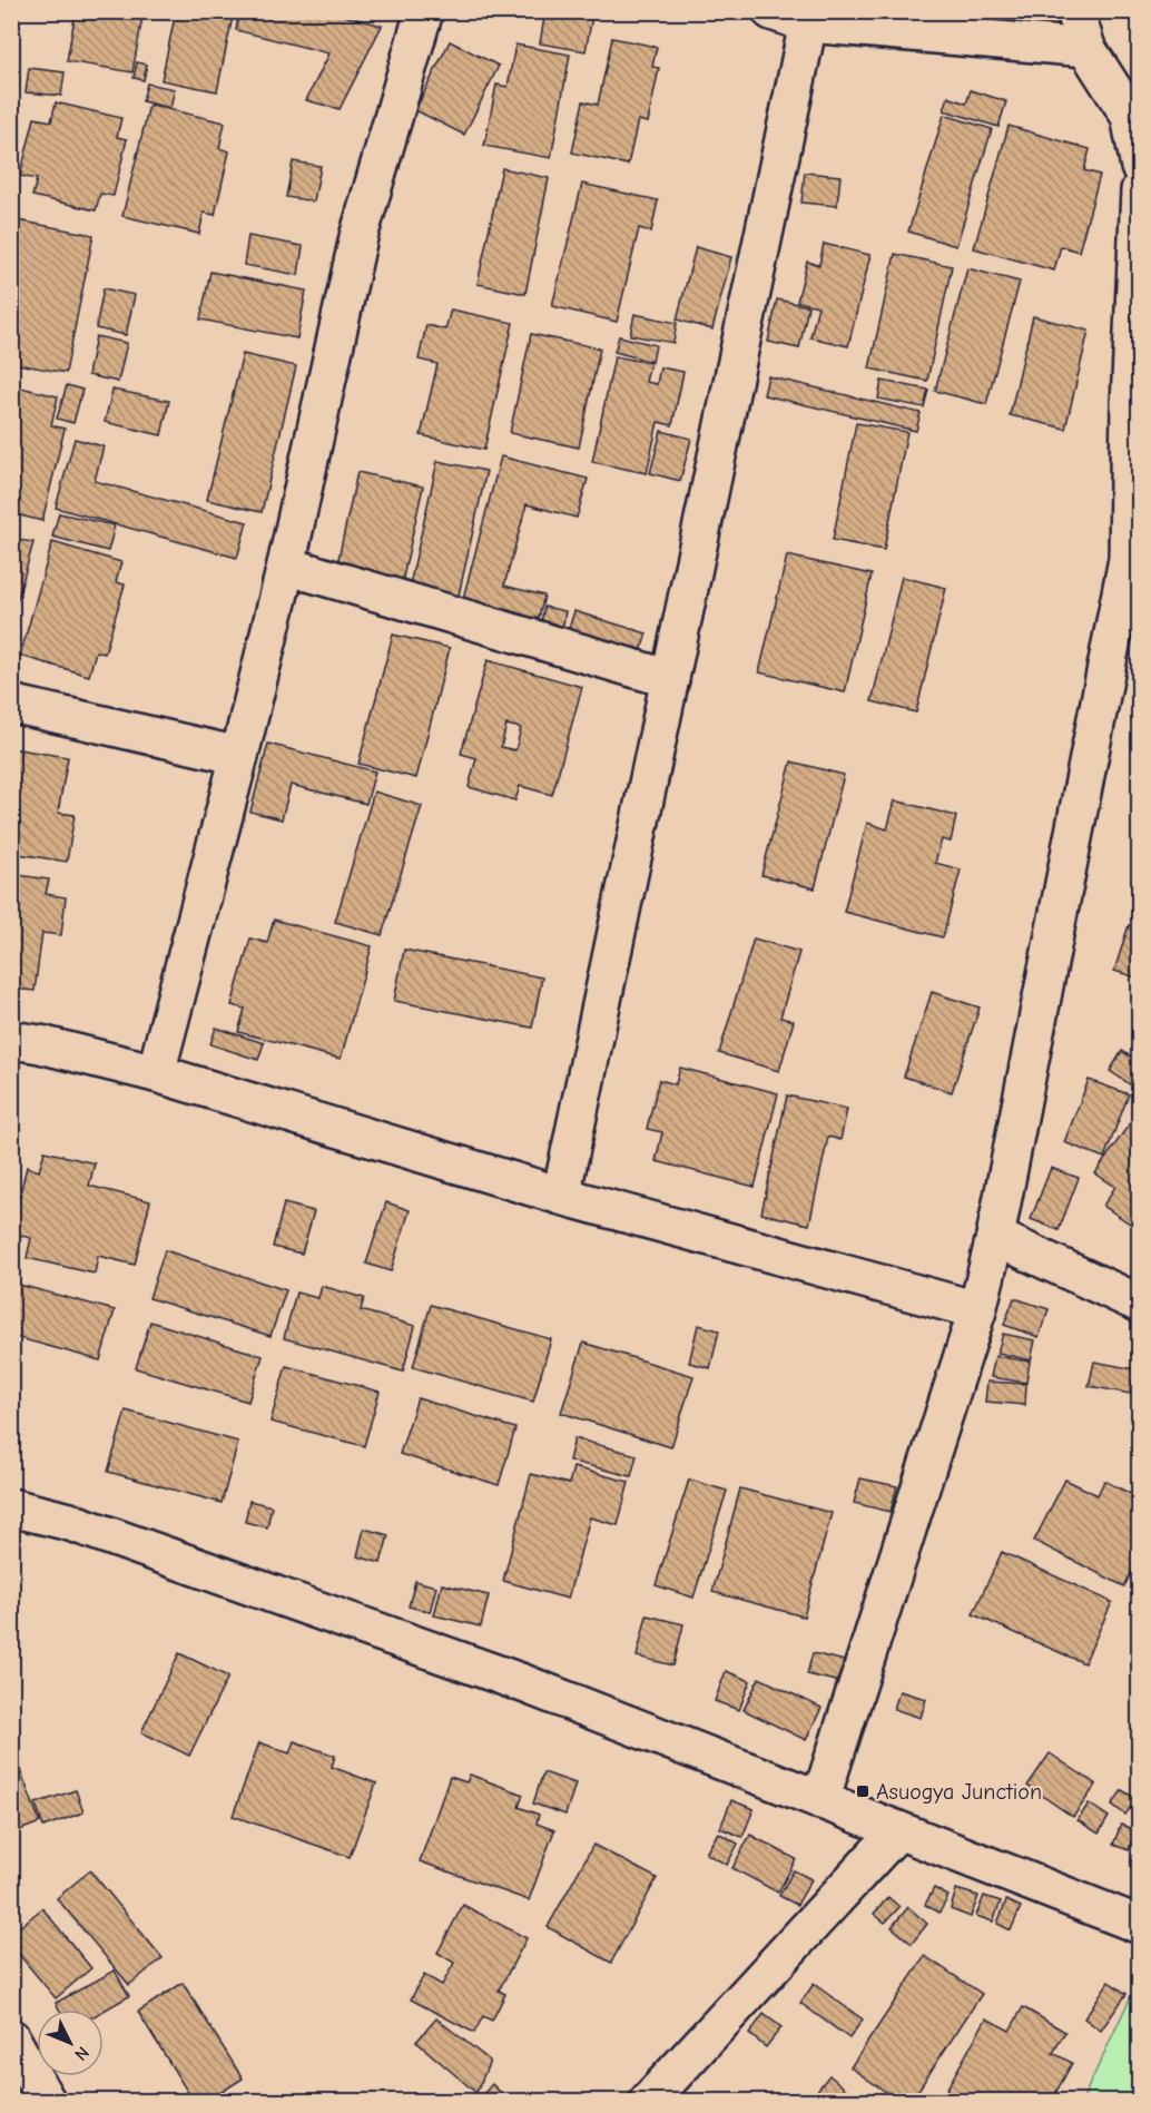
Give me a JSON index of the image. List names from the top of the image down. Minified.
{"places":{"transit":["Asuogya Junction"]},"north":"bottom right"}
